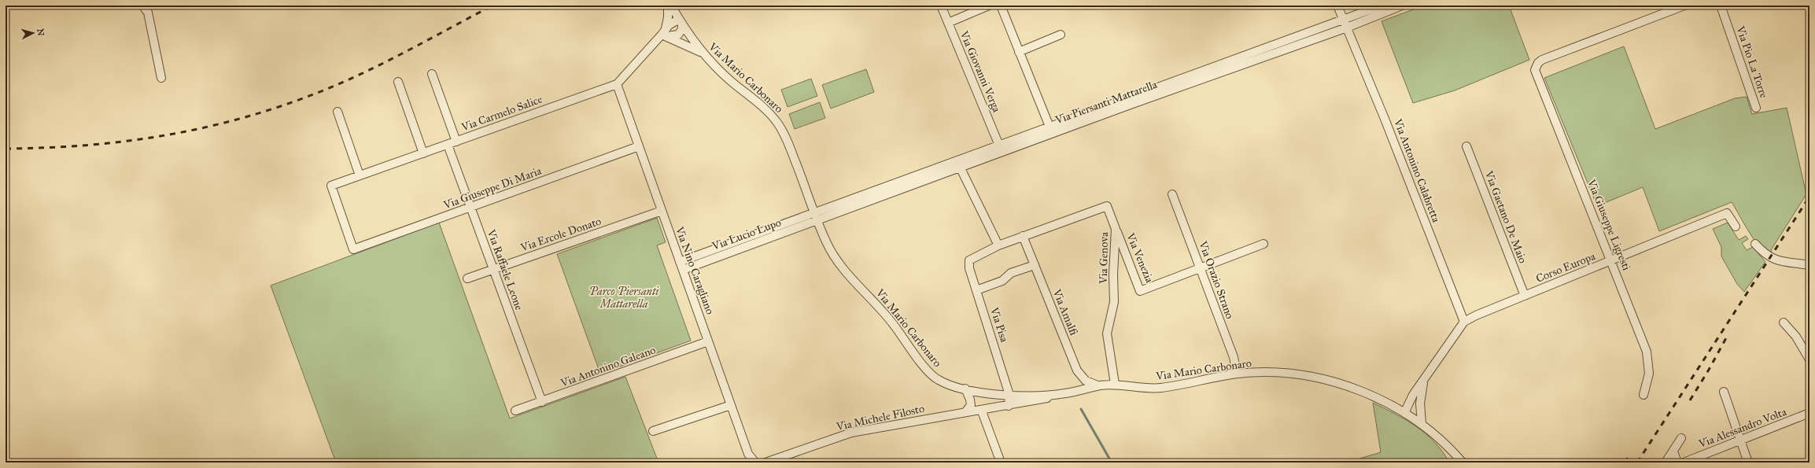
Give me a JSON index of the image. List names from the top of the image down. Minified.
{"streets":{"street":["Via Pio La Torre","Via Giovanni Verga","Via Mario Carbonaro","Via Piersanti Mattarella","Via Carmelo Salice","Via Antonino Calabretta","Via Giuseppe Di Maria","Via Gaetano De Maio","Via Giuseppe Ligresti","Via Ercole Donato","Via Lucio Lupo","Via Genova","Via Venezia","Corso Europa","Via Raffaele Leone","Via Nino Caragliano","Via Orazio Strano","Via Amalfi","Via Pisa","Via Antonino Galeano","Via Michele Filosto","Via Alessandro Volta"]},"crossings":[["Via Giovanni Verga","Via Piersanti Mattarella"],["Via Mario Carbonaro","Via Piersanti Mattarella"],["Via Mario Carbonaro","Via Lucio Lupo"],["Via Mario Carbonaro","Via Genova"],["Via Mario Carbonaro","Via Orazio Strano"],["Via Mario Carbonaro","Via Amalfi"],["Via Mario Carbonaro","Via Pisa"],["Via Mario Carbonaro","Via Michele Filosto"],["Via Piersanti Mattarella","Via Antonino Calabretta"],["Via Piersanti Mattarella","Via Lucio Lupo"],["Via Carmelo Salice","Via Giuseppe Di Maria"],["Via Carmelo Salice","Via Raffaele Leone"],["Via Carmelo Salice","Via Nino Caragliano"],["Via Antonino Calabretta","Corso Europa"],["Via Giuseppe Di Maria","Via Raffaele Leone"],["Via Giuseppe Di Maria","Via Nino Caragliano"],["Via Gaetano De Maio","Corso Europa"],["Via Giuseppe Ligresti","Corso Europa"],["Via Ercole Donato","Via Raffaele Leone"],["Via Ercole Donato","Via Nino Caragliano"],["Via Lucio Lupo","Via Nino Caragliano"],["Via Genova","Via Venezia"],["Via Genova","Via Amalfi"],["Via Genova","Via Pisa"],["Via Venezia","Via Orazio Strano"],["Via Raffaele Leone","Via Antonino Galeano"],["Via Nino Caragliano","Via Antonino Galeano"]],"parks":["Parco Piersanti Mattarella"],"north":"right"}
